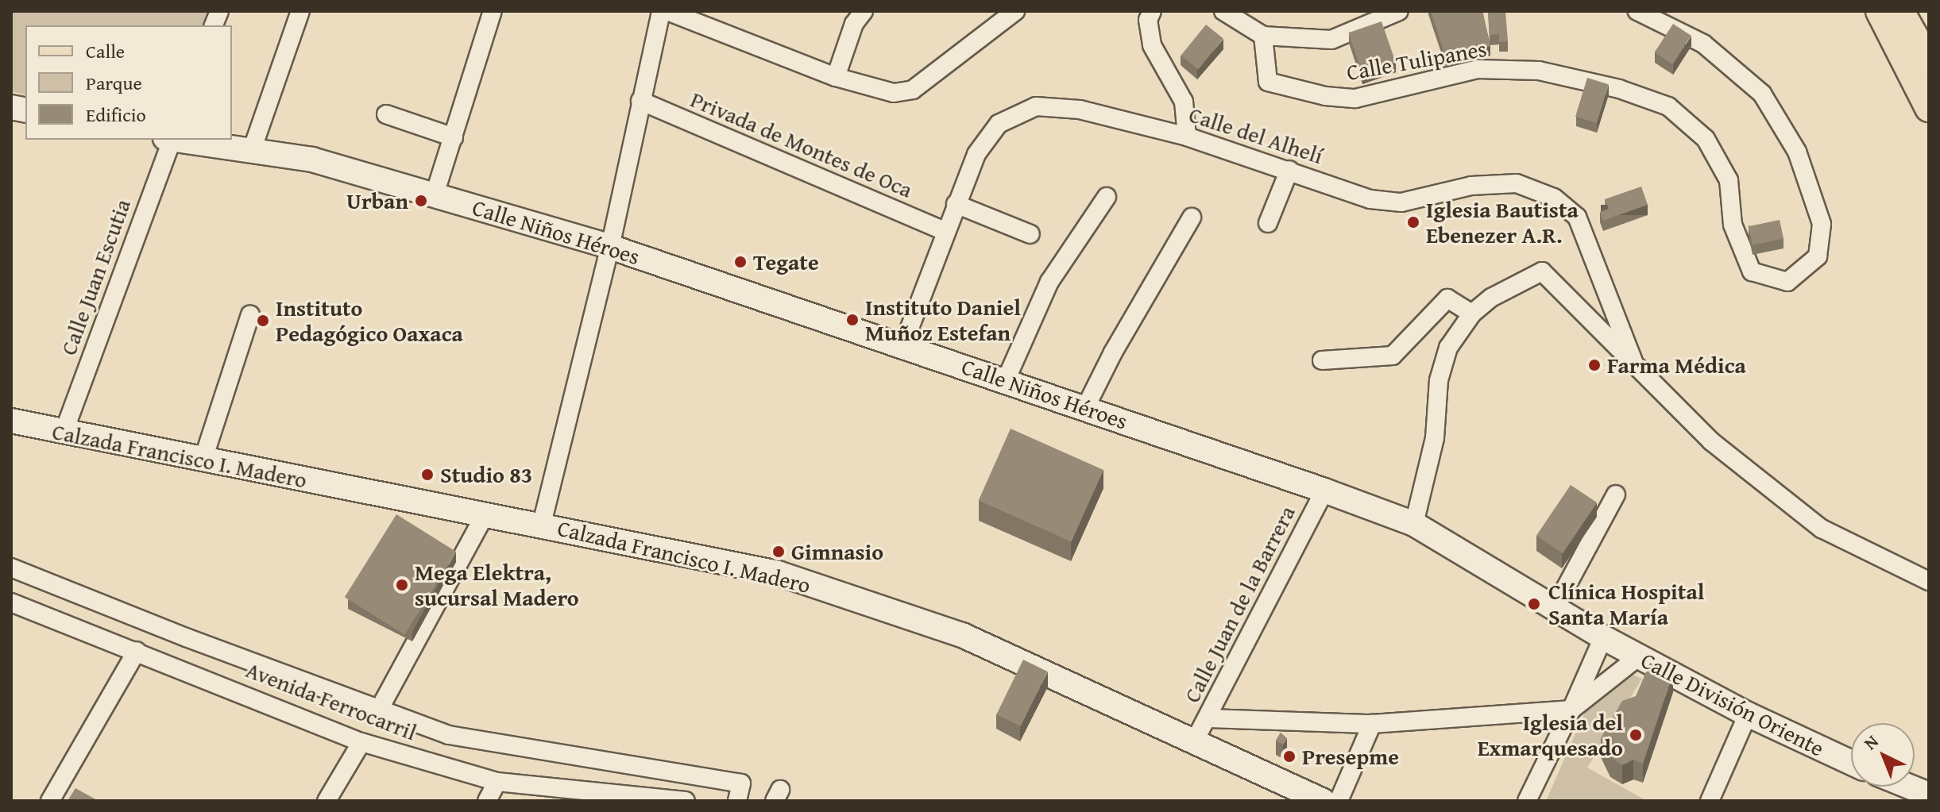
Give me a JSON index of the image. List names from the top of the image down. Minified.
{"streets":{"main road":["Calle Niños Héroes","Calzada Francisco I. Madero","Calle División Oriente"],"street":["Calle Tulipanes","Calle del Alhelí","Privada de Montes de Oca","Calle Juan Escutia","Calle Juan de la Barrera","Avenida Ferrocarril"]},"crossings":[["Calle del Alhelí","Privada de Montes de Oca"],["Calle del Alhelí","Calle Niños Héroes"],["Calle Niños Héroes","Calle Juan de la Barrera"],["Calle Niños Héroes","Calle División Oriente"],["Calle Juan Escutia","Calzada Francisco I. Madero"],["Calzada Francisco I. Madero","Calle Juan de la Barrera"]],"places":["Urban","Iglesia Bautista Ebenezer A.R.","Tegate","Instituto Daniel Muñoz Estefan","Instituto Pedagógico Oaxaca","Farma Médica","Studio 83","Gimnasio","Mega Elektra, sucursal Madero","Clínica Hospital Santa María","Iglesia del Exmarquesado","Presepme"],"legend":["Calle","Parque","Edificio"],"north":"top left"}
